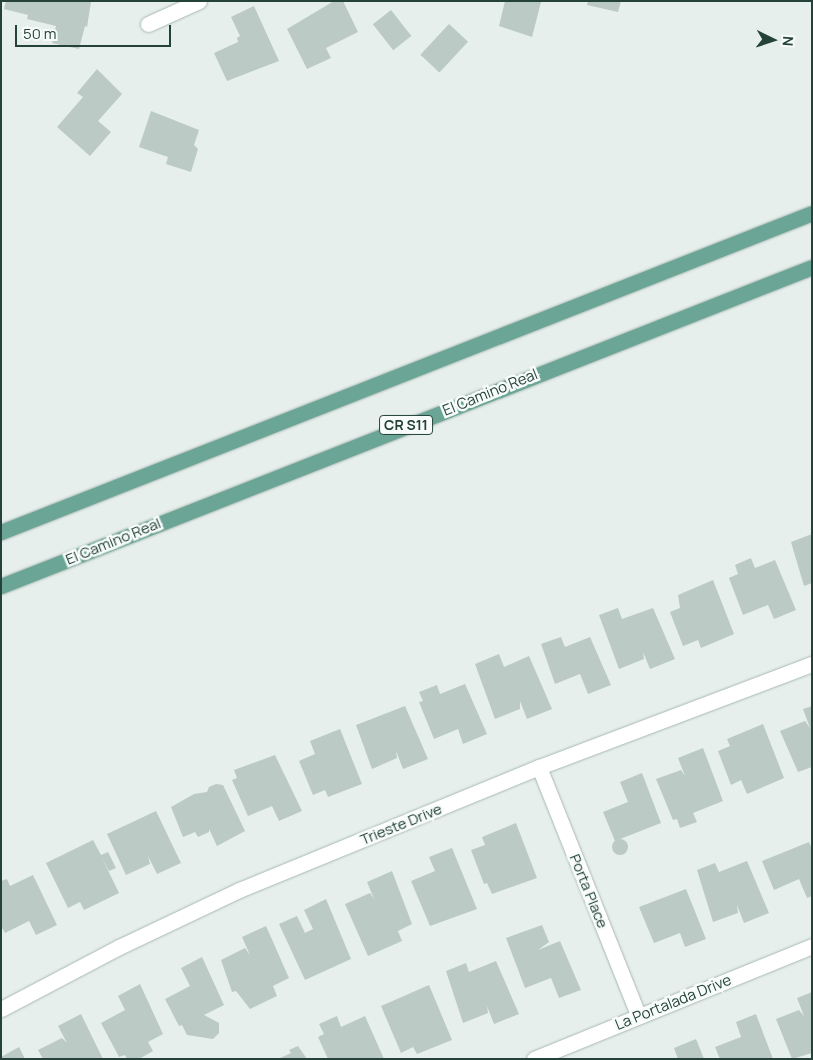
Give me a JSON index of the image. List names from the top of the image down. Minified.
{"streets":{"main road":["El Camino Real","CR S11"],"street":["Trieste Drive","Porta Place","La Portalada Drive"]},"crossings":[["Trieste Drive","Porta Place"],["Porta Place","La Portalada Drive"]],"scale_bar":"50 m","north":"right"}
